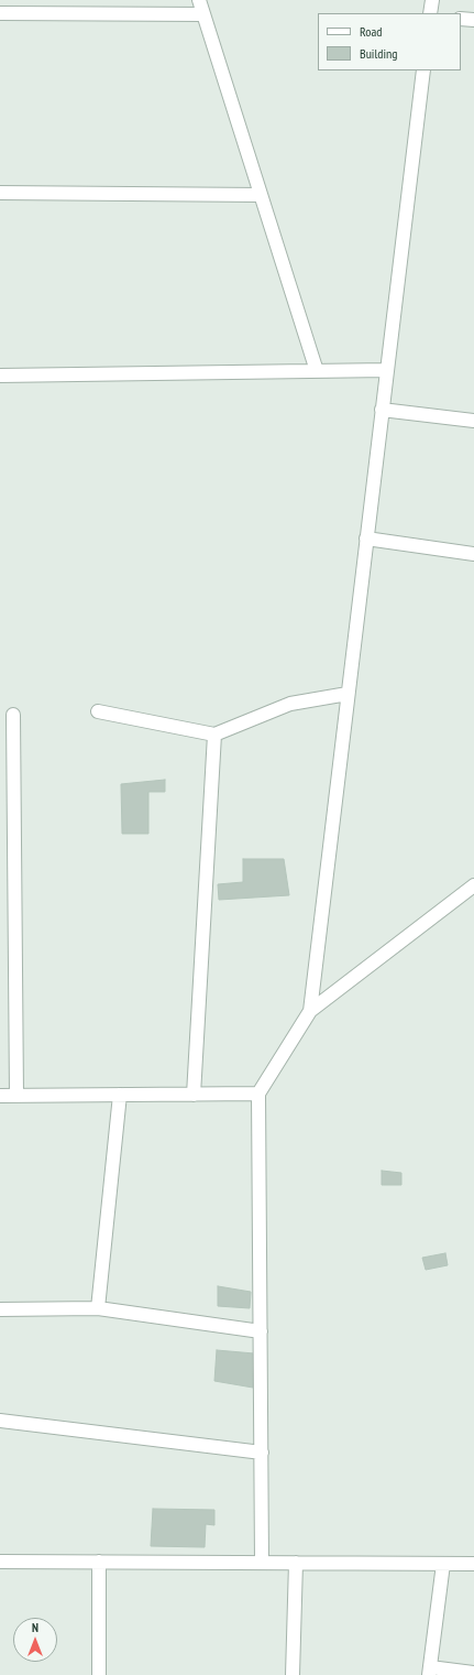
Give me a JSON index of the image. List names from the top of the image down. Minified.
{"legend":["Road","Building"],"north":"top"}
